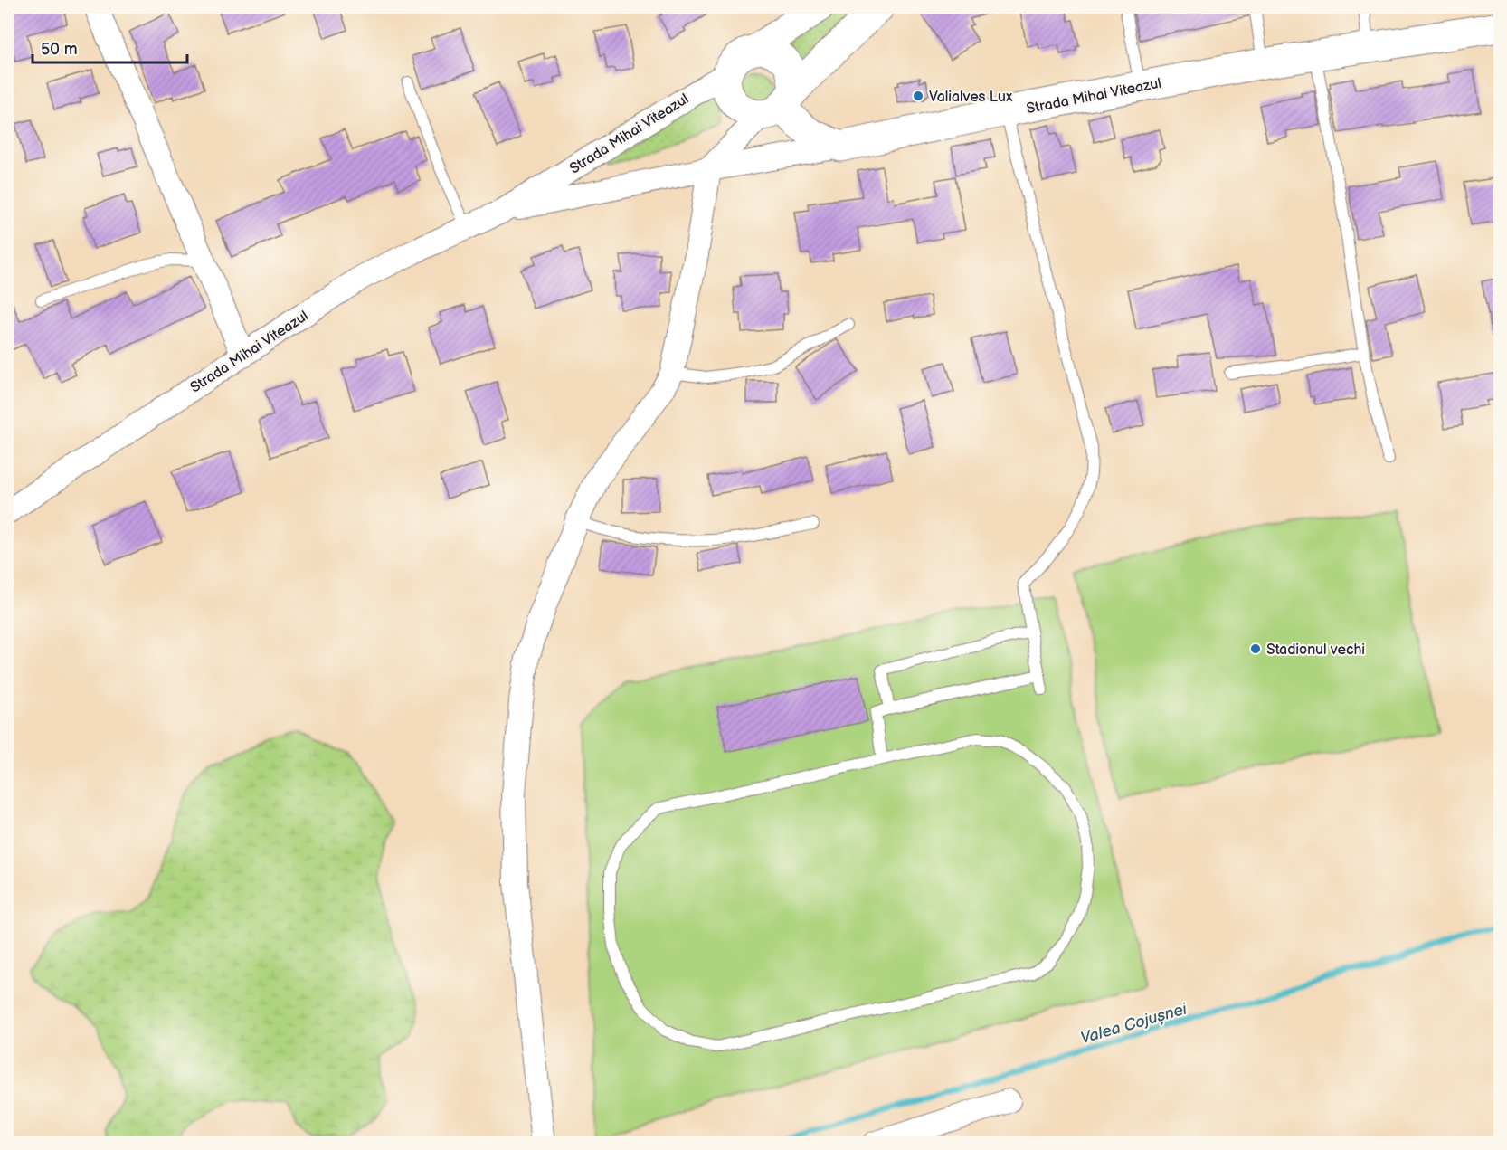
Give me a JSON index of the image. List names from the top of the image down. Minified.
{"streets":{"street":["Strada Mihai Viteazul"]},"water":["Valea Cojușnei"],"places":["Valialves Lux","Stadionul vechi"],"scale_bar":"50 m"}
